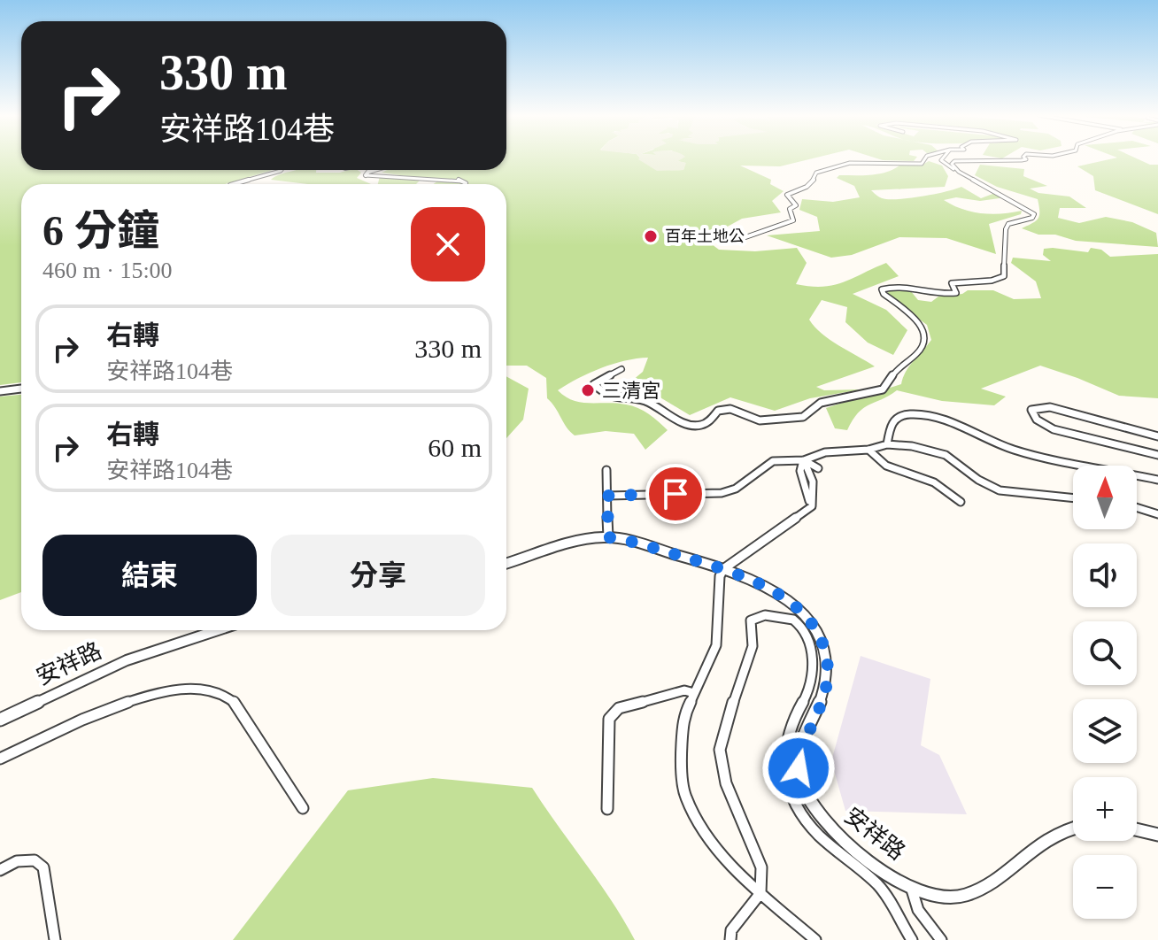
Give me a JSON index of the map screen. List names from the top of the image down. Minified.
{"streets":{"street":["安祥路"]},"places":["百年土地公","三清宮"],"north":"top","page":{"turn":["330 m","安祥路104巷"],"heading":["6 分鐘","460 m · 15:00"],"list":[{"name":"右轉","note":"安祥路104巷","value":"330 m"},{"name":"右轉","note":"安祥路104巷","value":"60 m"}],"map_buttons":["+","−"],"buttons":["結束","分享"]}}
